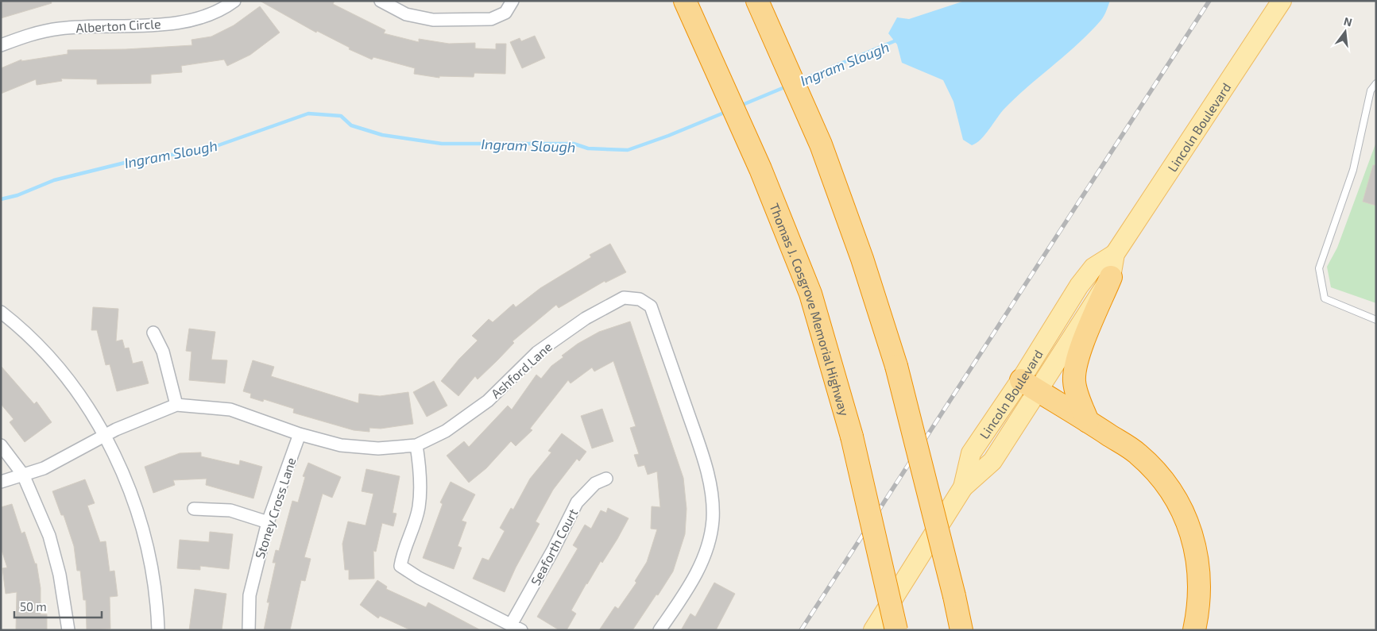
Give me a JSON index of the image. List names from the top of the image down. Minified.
{"streets":{"highway":["Thomas J. Cosgrove Memorial Highway"],"main road":["Lincoln Boulevard"],"street":["Alberton Circle","Ashford Lane","Stoney Cross Lane","Seaforth Court"]},"crossings":[["Ashford Lane","Stoney Cross Lane"]],"water":["Ingram Slough"],"scale_bar":"50 m","north":"top"}
